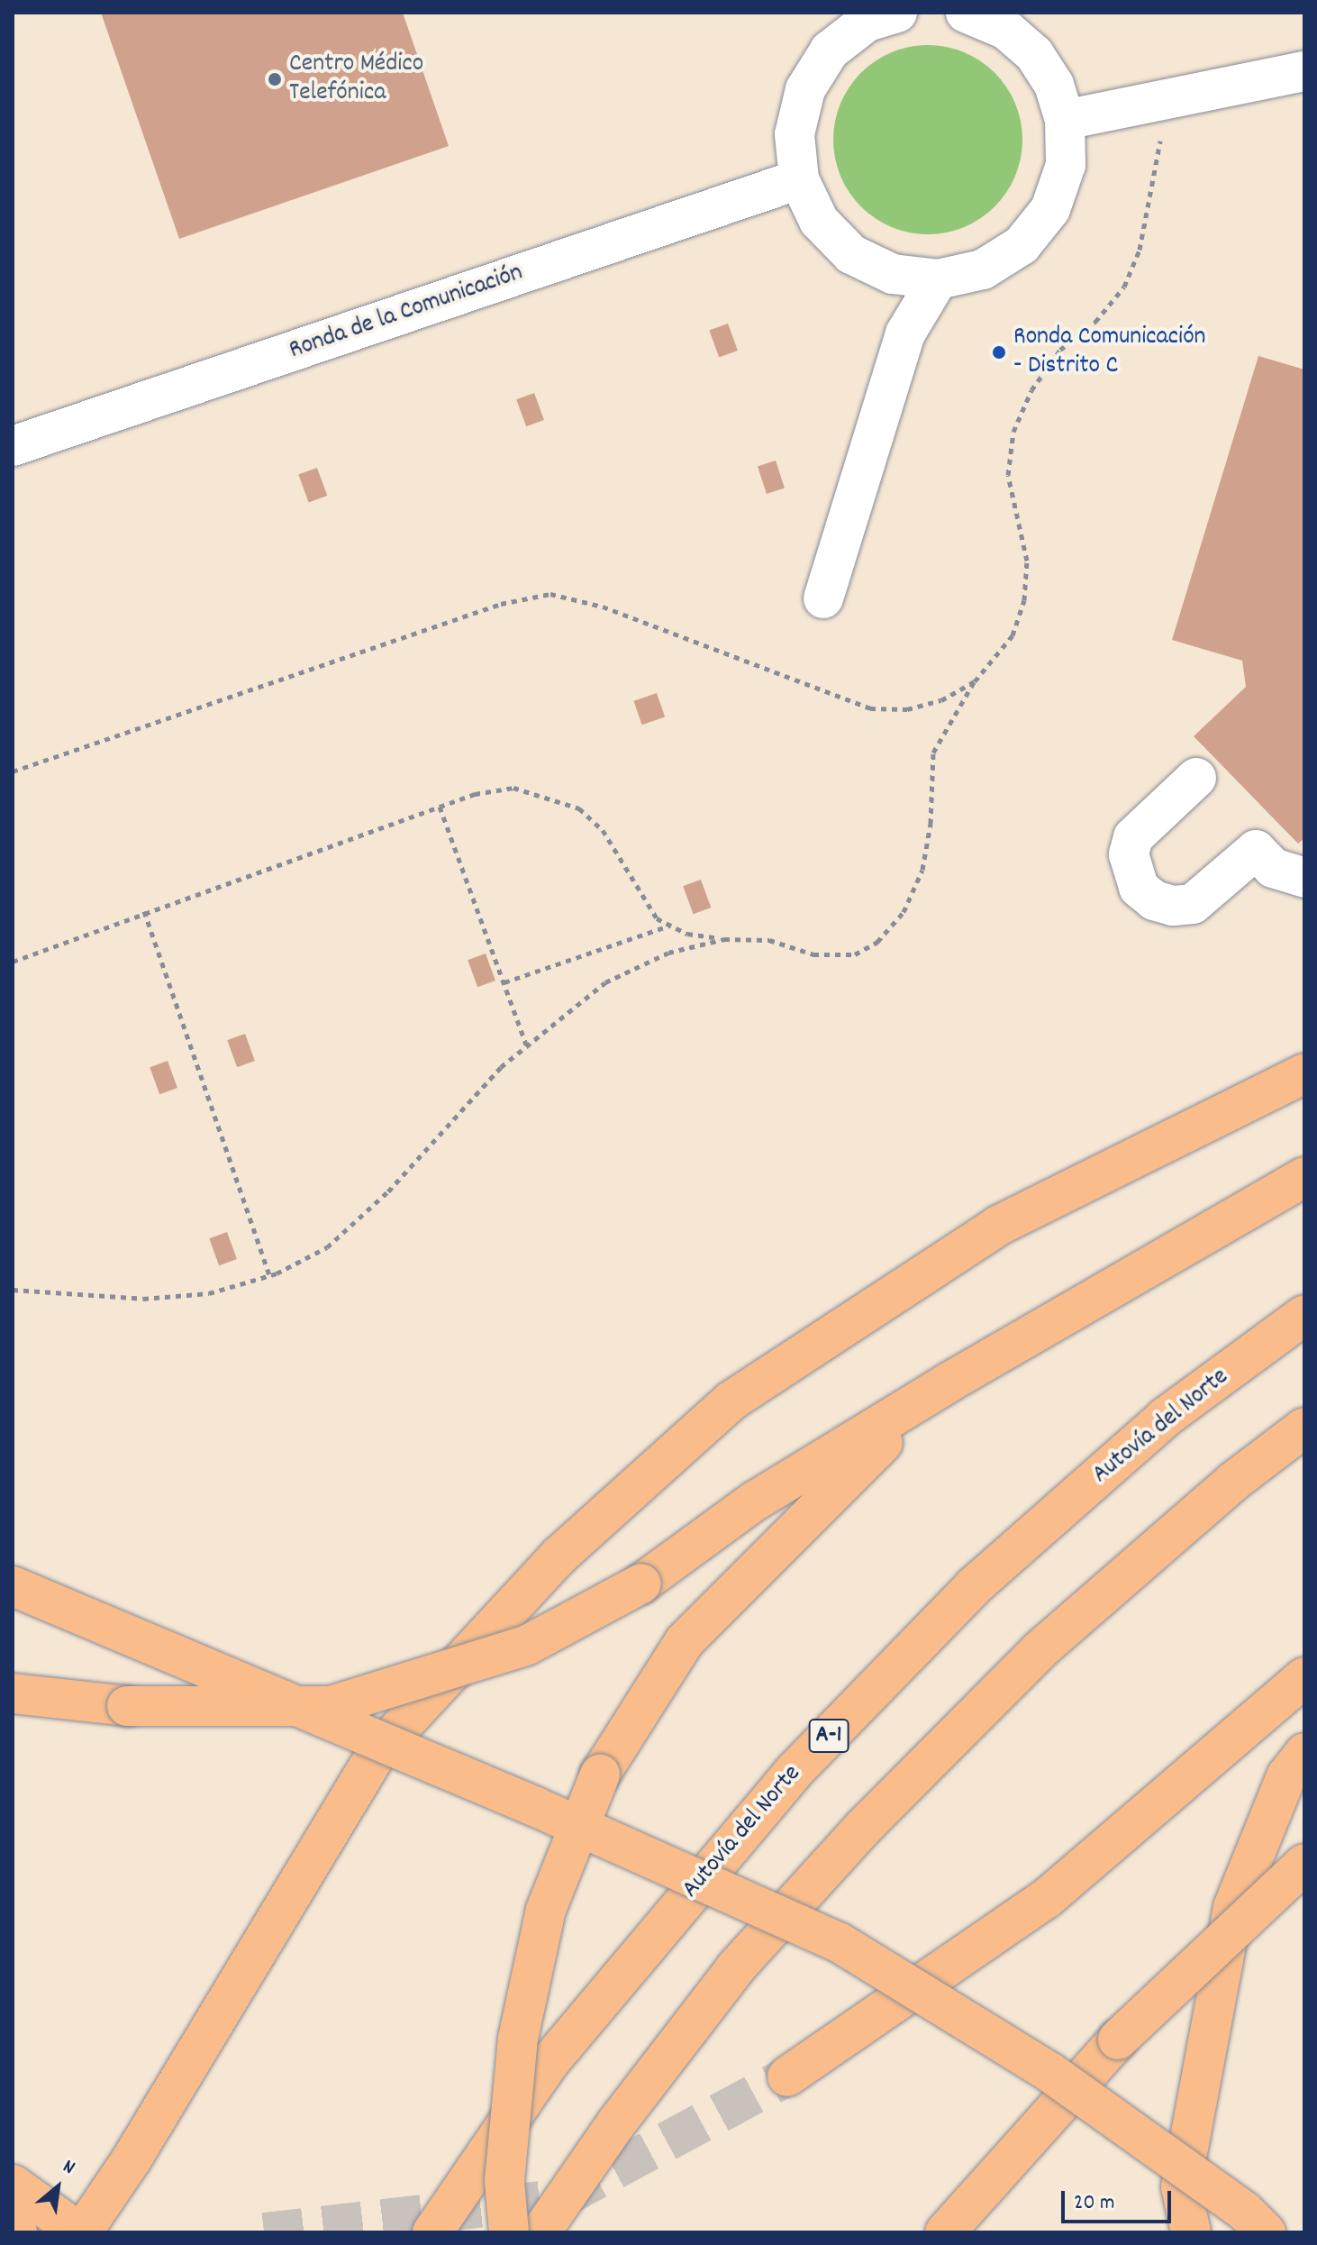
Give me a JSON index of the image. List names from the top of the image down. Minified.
{"streets":{"highway":["Autovía del Norte","A-1"],"street":["Ronda de la Comunicación"]},"places":["Centro Médico Telefónica","Ronda Comunicación - Distrito C"],"scale_bar":"20 m","north":"top right"}
